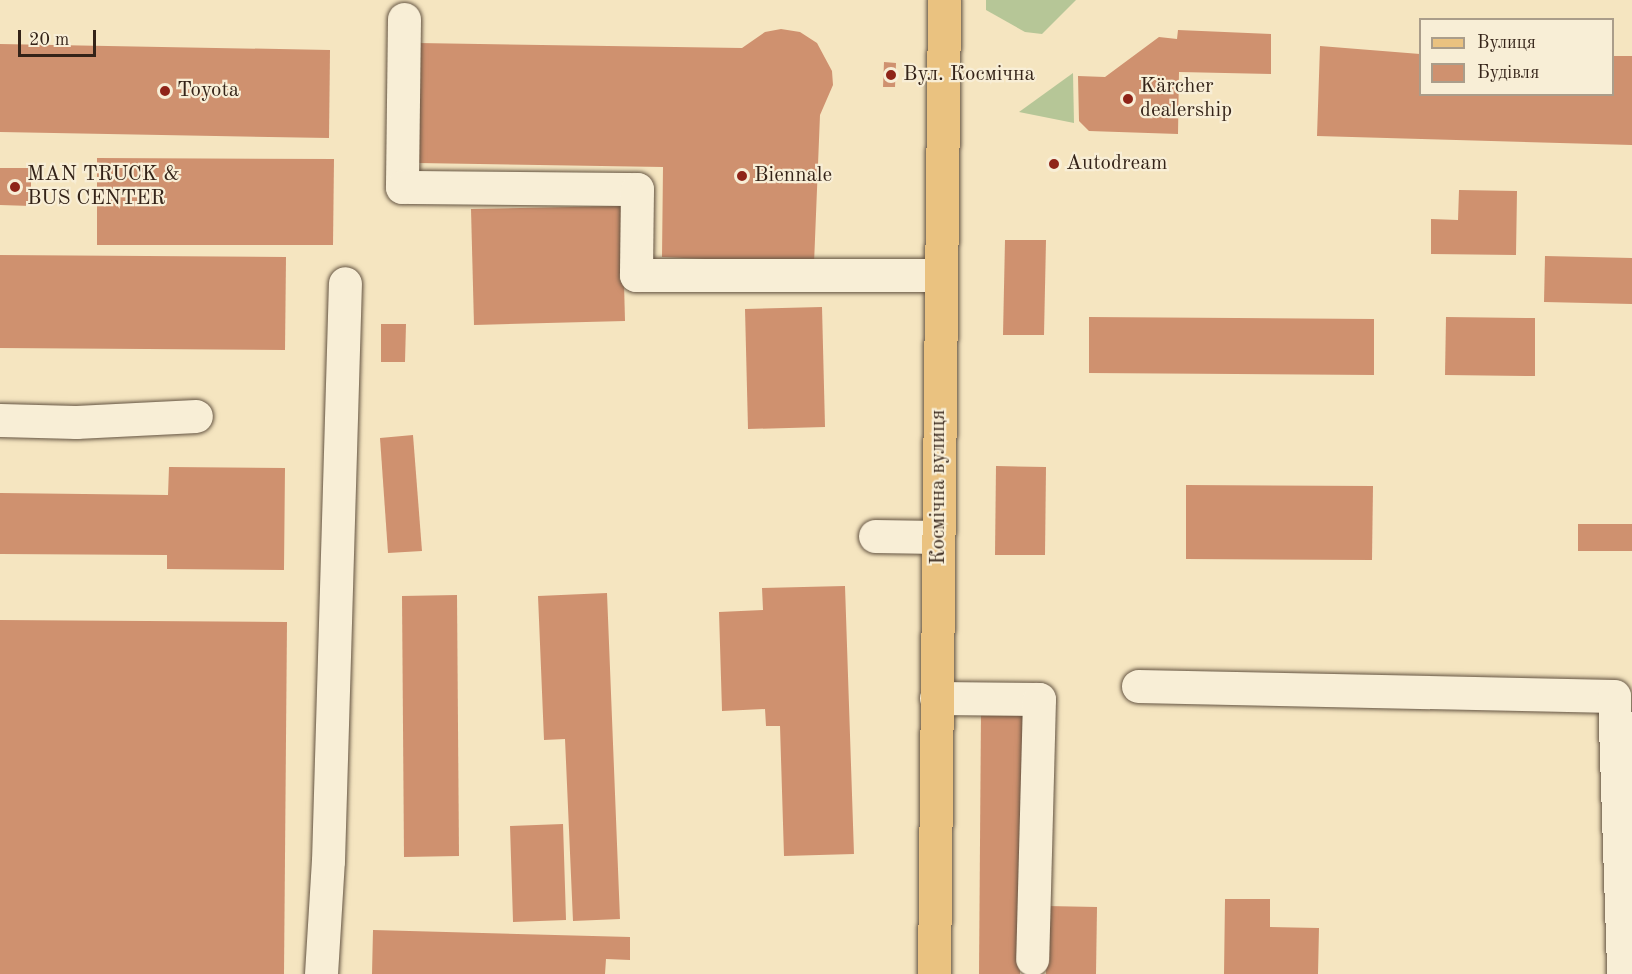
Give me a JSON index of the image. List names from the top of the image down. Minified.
{"streets":{"main road":["Космічна вулиця"]},"places":["Вул. Космічна","Toyota","Kärcher dealership","Autodream","Biennale","MAN TRUCK & BUS CENTER"],"legend":["Вулиця","Будівля"],"scale_bar":"20 m"}
